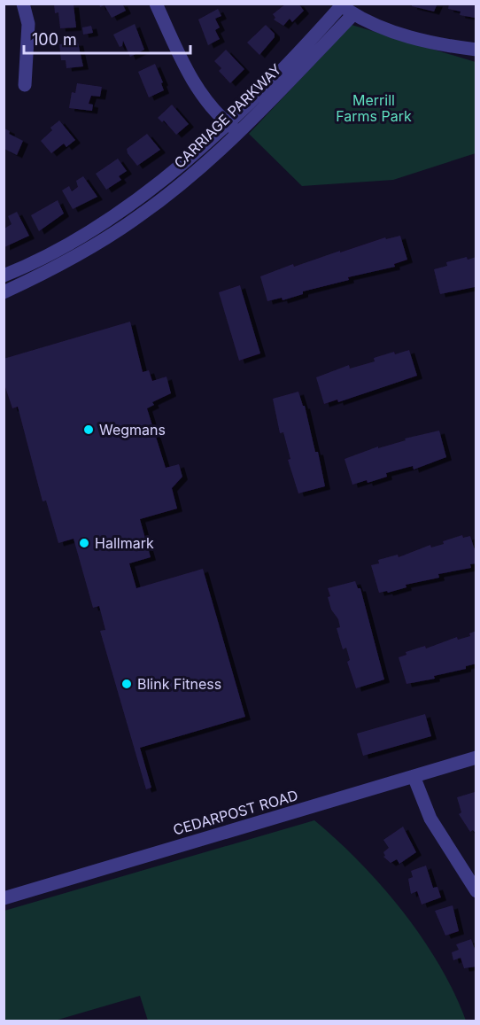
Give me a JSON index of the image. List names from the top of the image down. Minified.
{"streets":{"street":["CARRIAGE PARKWAY","CEDARPOST ROAD"]},"parks":["Merrill Farms Park"],"places":["Wegmans","Hallmark","Blink Fitness"],"scale_bar":"100 m"}
